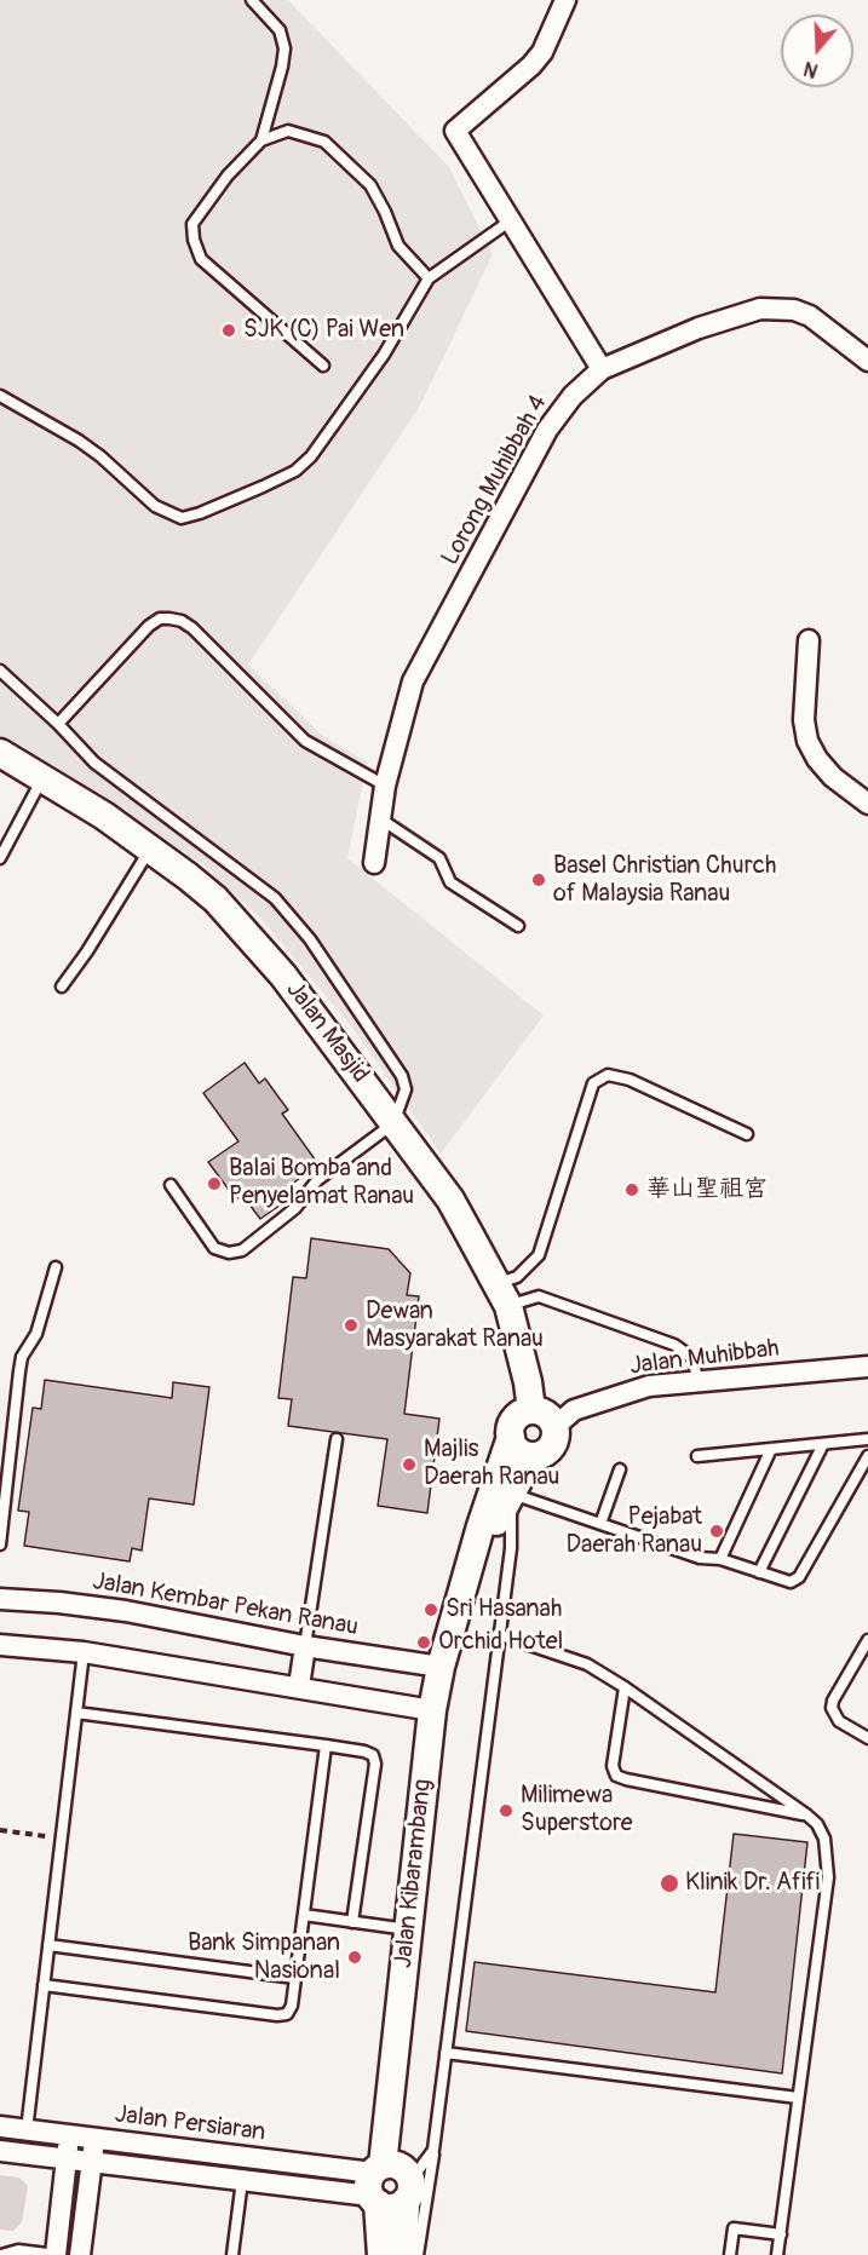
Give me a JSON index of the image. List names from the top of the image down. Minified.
{"streets":{"street":["Lorong Muhibbah 4","Jalan Masjid","Jalan Muhibbah","Jalan Kembar Pekan Ranau","Jalan Kibarambang","Jalan Persiaran"]},"crossings":[["Jalan Masjid","Jalan Muhibbah"],["Jalan Masjid","Jalan Kibarambang"],["Jalan Muhibbah","Jalan Kibarambang"],["Jalan Kembar Pekan Ranau","Jalan Kibarambang"],["Jalan Kibarambang","Jalan Persiaran"]],"places":["SJK (C) Pai Wen","Basel Christian Church of Malaysia Ranau","Balai Bomba and Penyelamat Ranau","華山聖祖宮","Dewan Masyarakat Ranau","Majlis Daerah Ranau","Pejabat Daerah Ranau","Sri Hasanah","Orchid Hotel","Milimewa Superstore","Klinik Dr. Afifi","Bank Simpanan Nasional"],"north":"bottom"}
